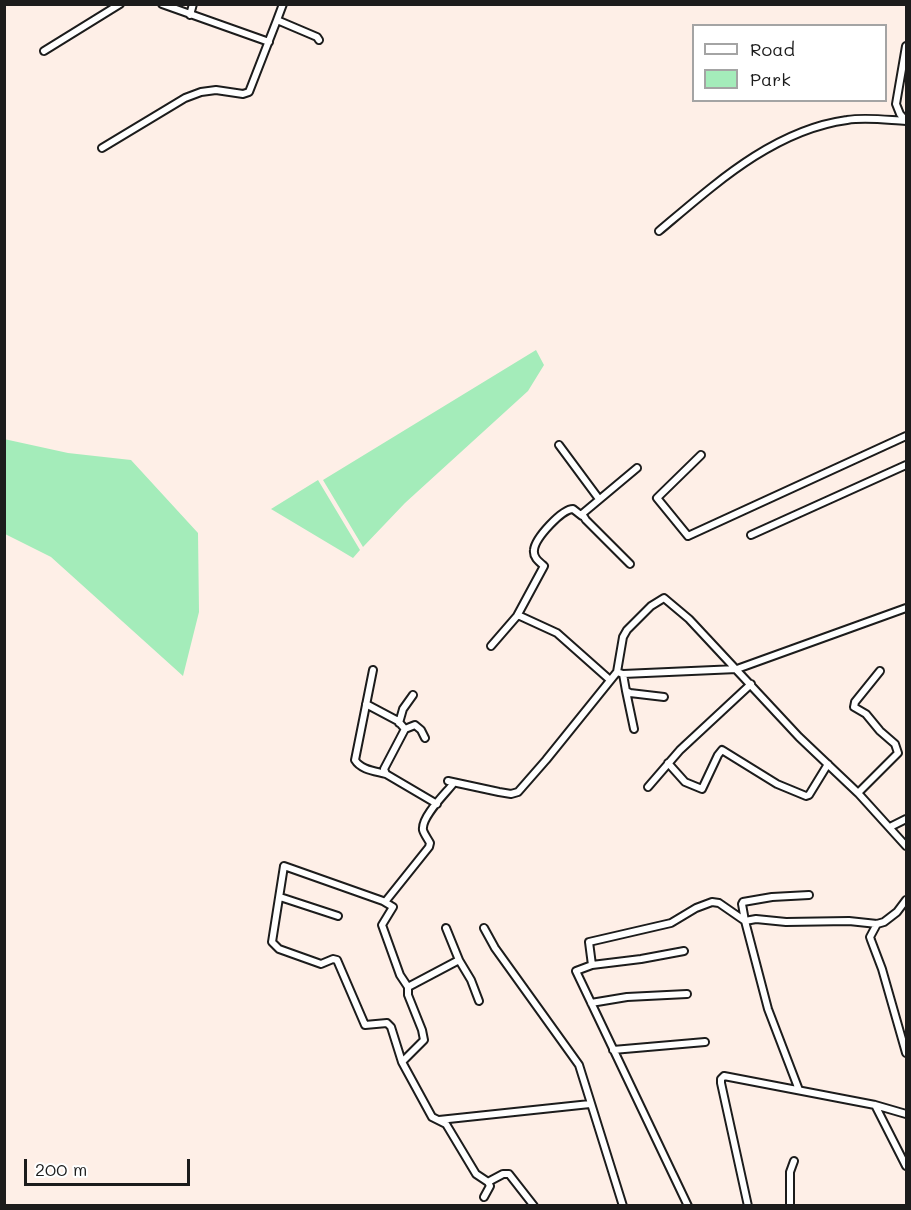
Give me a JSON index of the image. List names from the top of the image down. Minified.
{"legend":["Road","Park"],"scale_bar":"200 m"}
